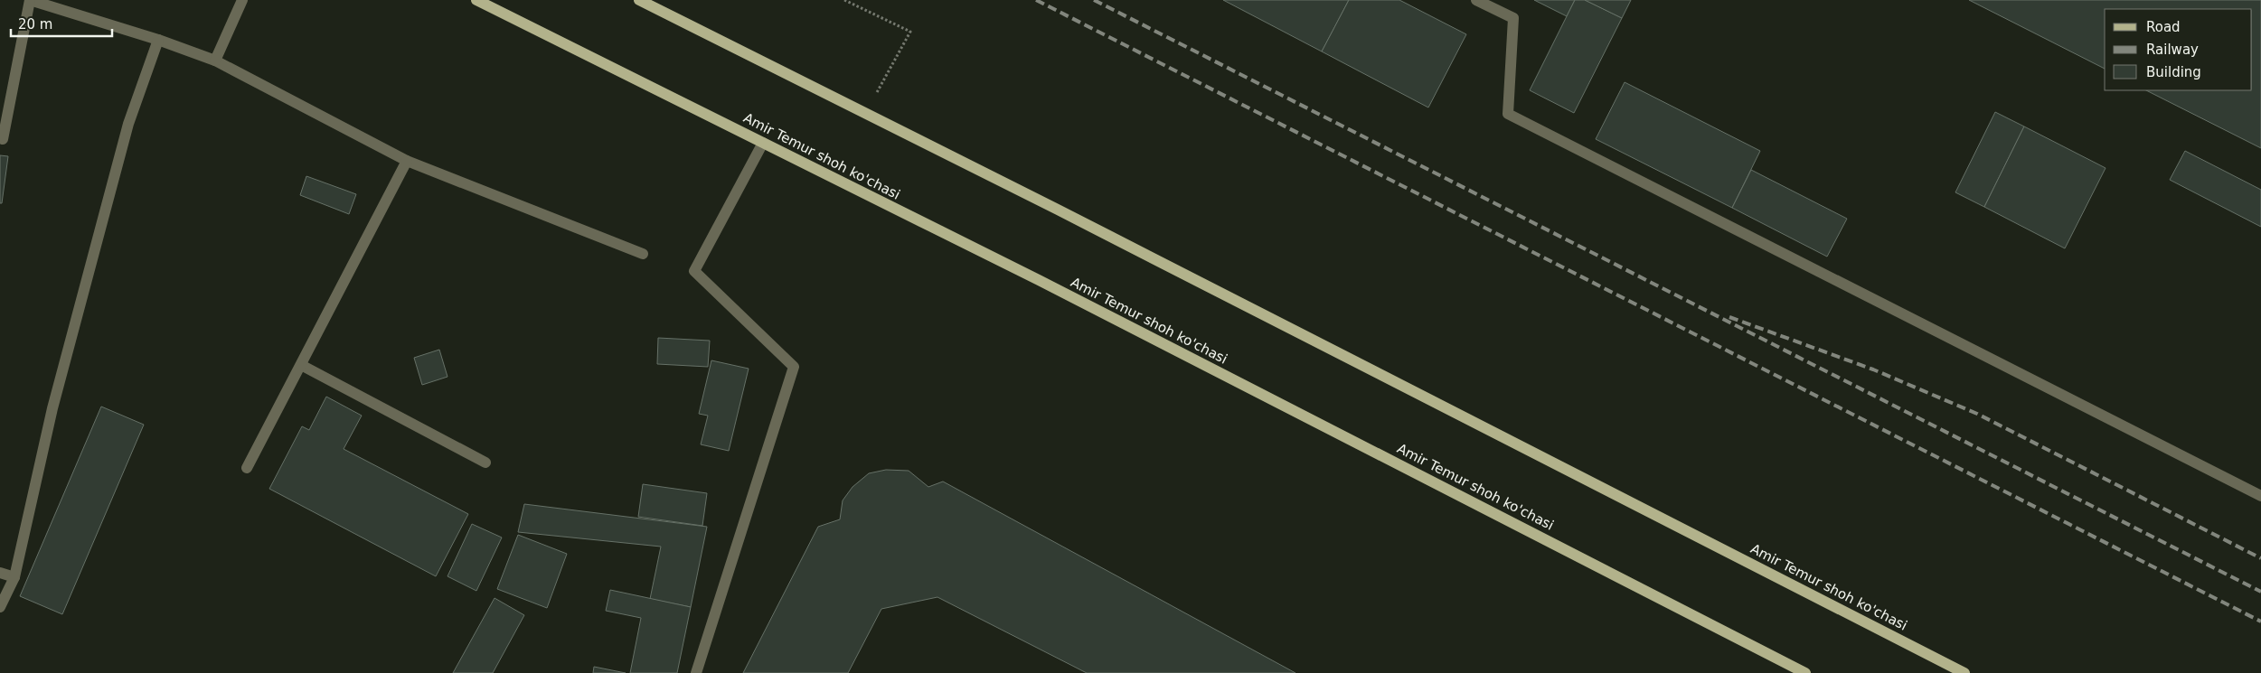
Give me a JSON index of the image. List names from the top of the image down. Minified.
{"streets":{"main road":["Amir Temur shoh ko'chasi"]},"legend":["Road","Railway","Building"],"scale_bar":"20 m"}
